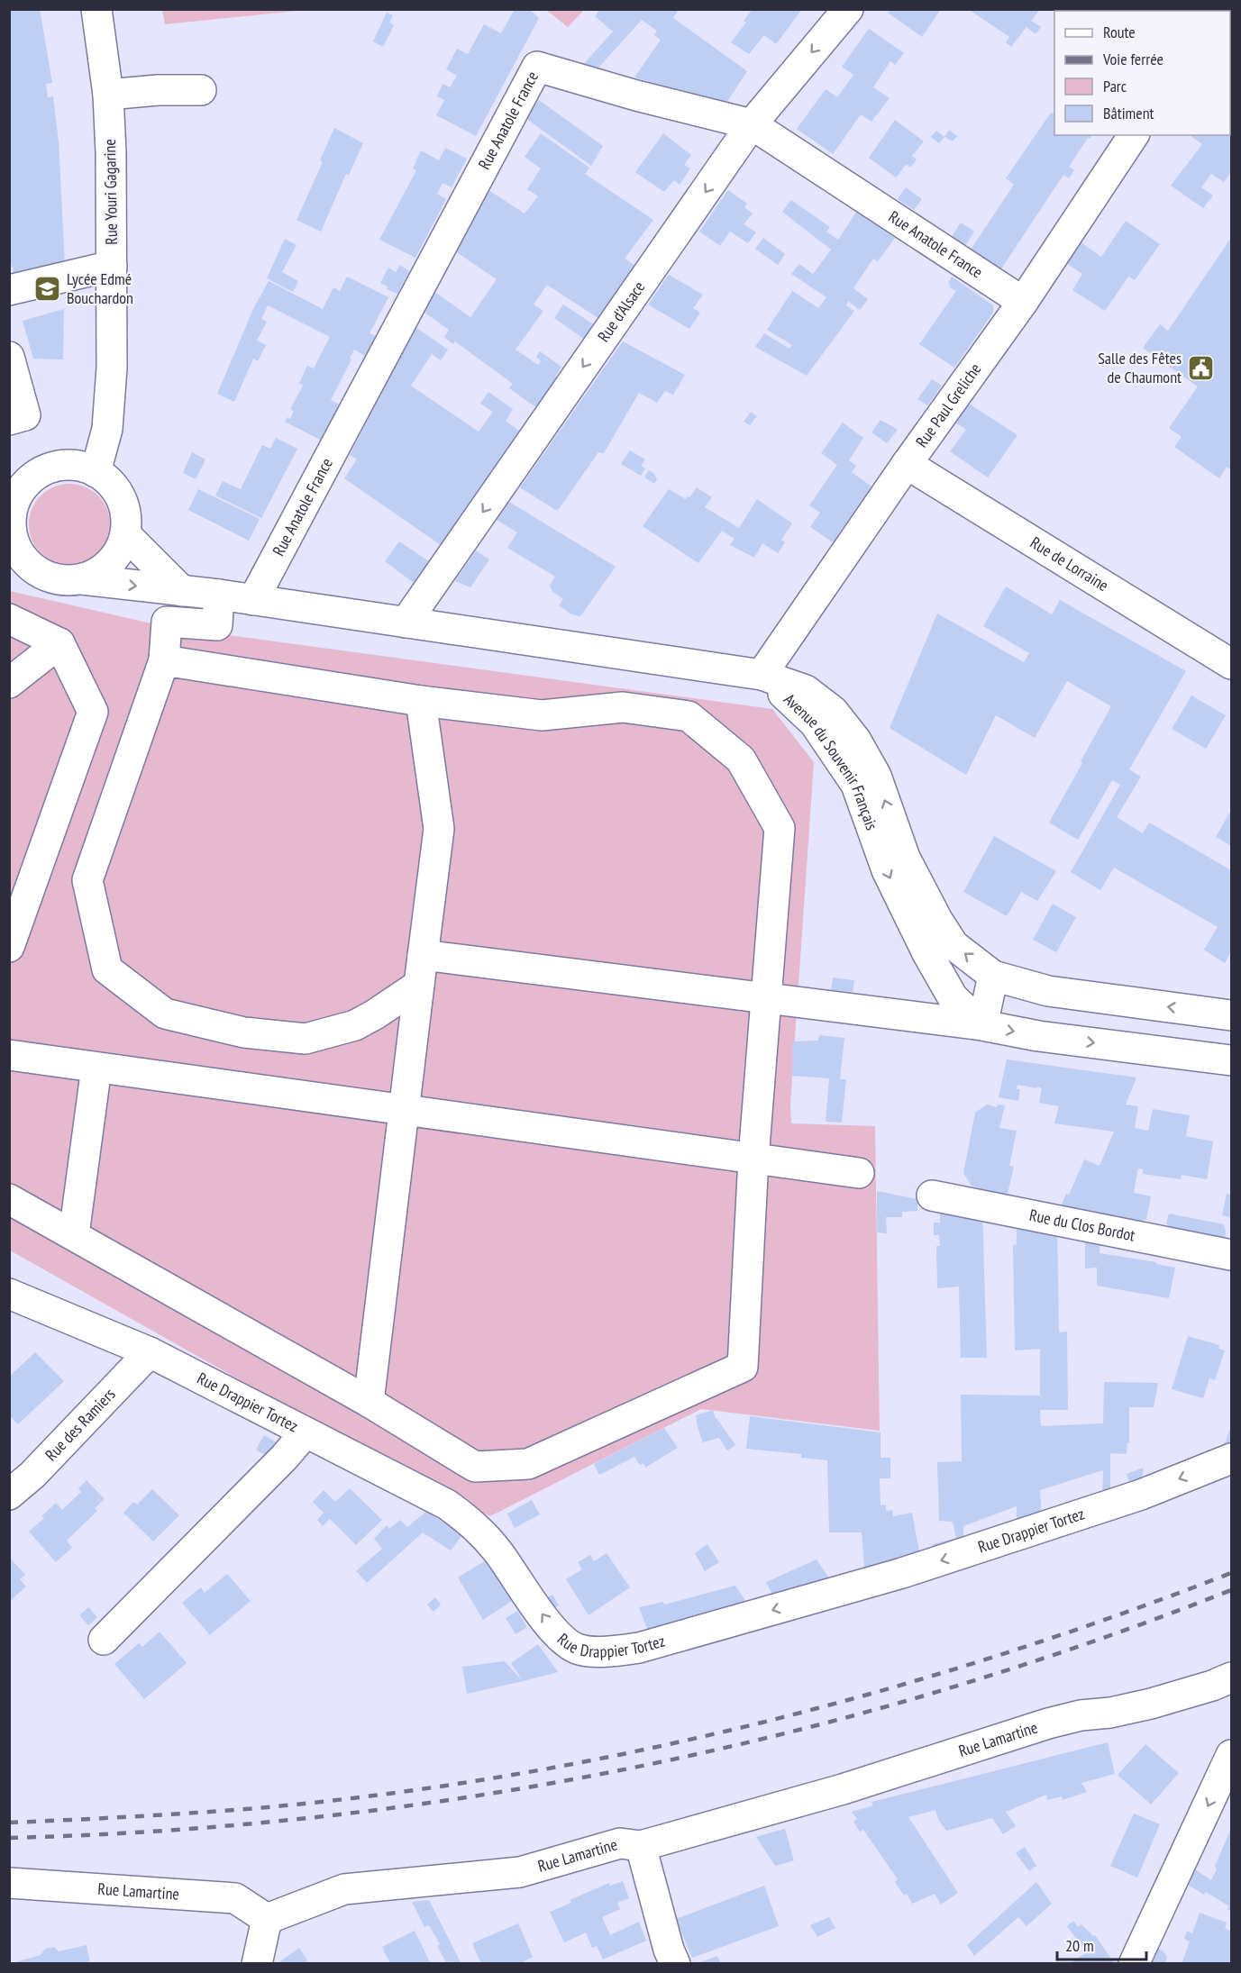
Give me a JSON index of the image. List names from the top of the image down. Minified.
{"streets":{"street":["Rue Anatole France","Rue Youri Gagarine","Rue d'Alsace","Rue Paul Greliche","Rue de Lorraine","Avenue du Souvenir Français","Rue du Clos Bordot","Rue Drappier Tortez","Rue des Ramiers","Rue Lamartine"]},"crossings":[["Rue Anatole France","Rue d'Alsace"],["Rue Anatole France","Rue Paul Greliche"],["Rue Paul Greliche","Rue de Lorraine"],["Rue Paul Greliche","Avenue du Souvenir Français"],["Rue Drappier Tortez","Rue des Ramiers"]],"one_way":["Rue d'Alsace","Rue Drappier Tortez"],"places":{"school or university":["Lycée Edmé Bouchardon"],"public building":["Salle des Fêtes de Chaumont"]},"legend":["Route","Voie ferrée","Parc","Bâtiment"],"scale_bar":"20 m"}
